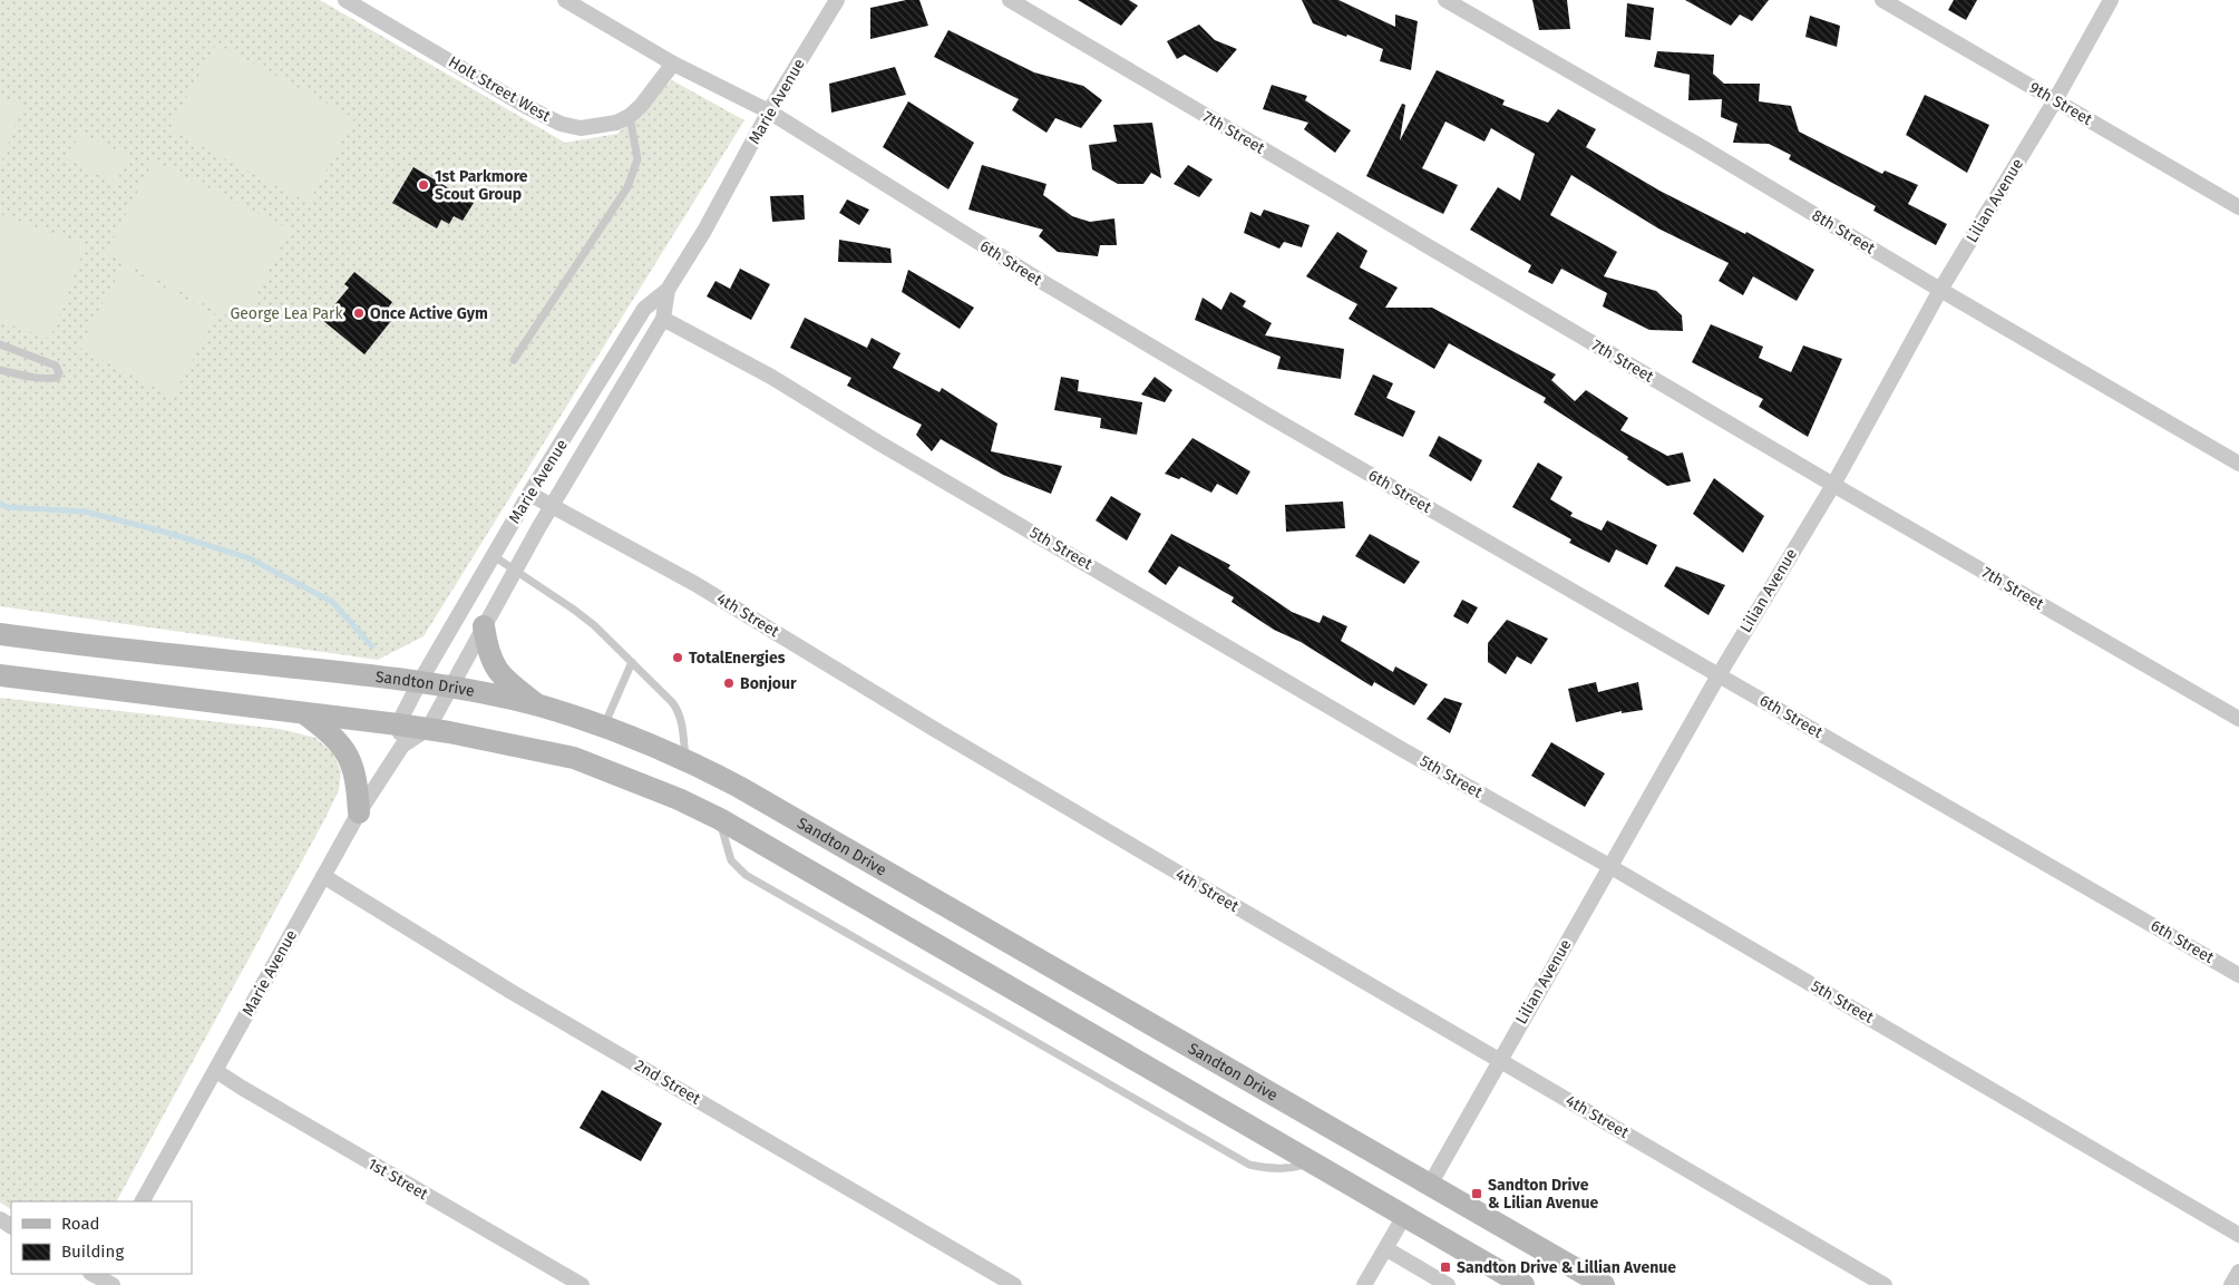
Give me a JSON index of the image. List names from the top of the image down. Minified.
{"streets":{"main road":["Sandton Drive"],"street":["Holt Street West","Marie Avenue","9th Street","7th Street","Lilian Avenue","8th Street","6th Street","5th Street","4th Street","2nd Street","1st Street"]},"crossings":[["Holt Street West","6th Street"],["Marie Avenue","6th Street"],["Marie Avenue","5th Street"],["Marie Avenue","4th Street"],["Marie Avenue","Sandton Drive"],["Marie Avenue","2nd Street"],["Marie Avenue","1st Street"],["9th Street","Lilian Avenue"],["7th Street","Lilian Avenue"],["Lilian Avenue","8th Street"],["Lilian Avenue","6th Street"],["Lilian Avenue","5th Street"],["Lilian Avenue","4th Street"],["Lilian Avenue","Sandton Drive"]],"parks":["George Lea Park"],"places":{"other":["1st Parkmore Scout Group","Once Active Gym","TotalEnergies","Bonjour"],"transit":["Sandton Drive & Lilian Avenue","Sandton Drive & Lillian Avenue"]},"legend":["Road","Building"]}
